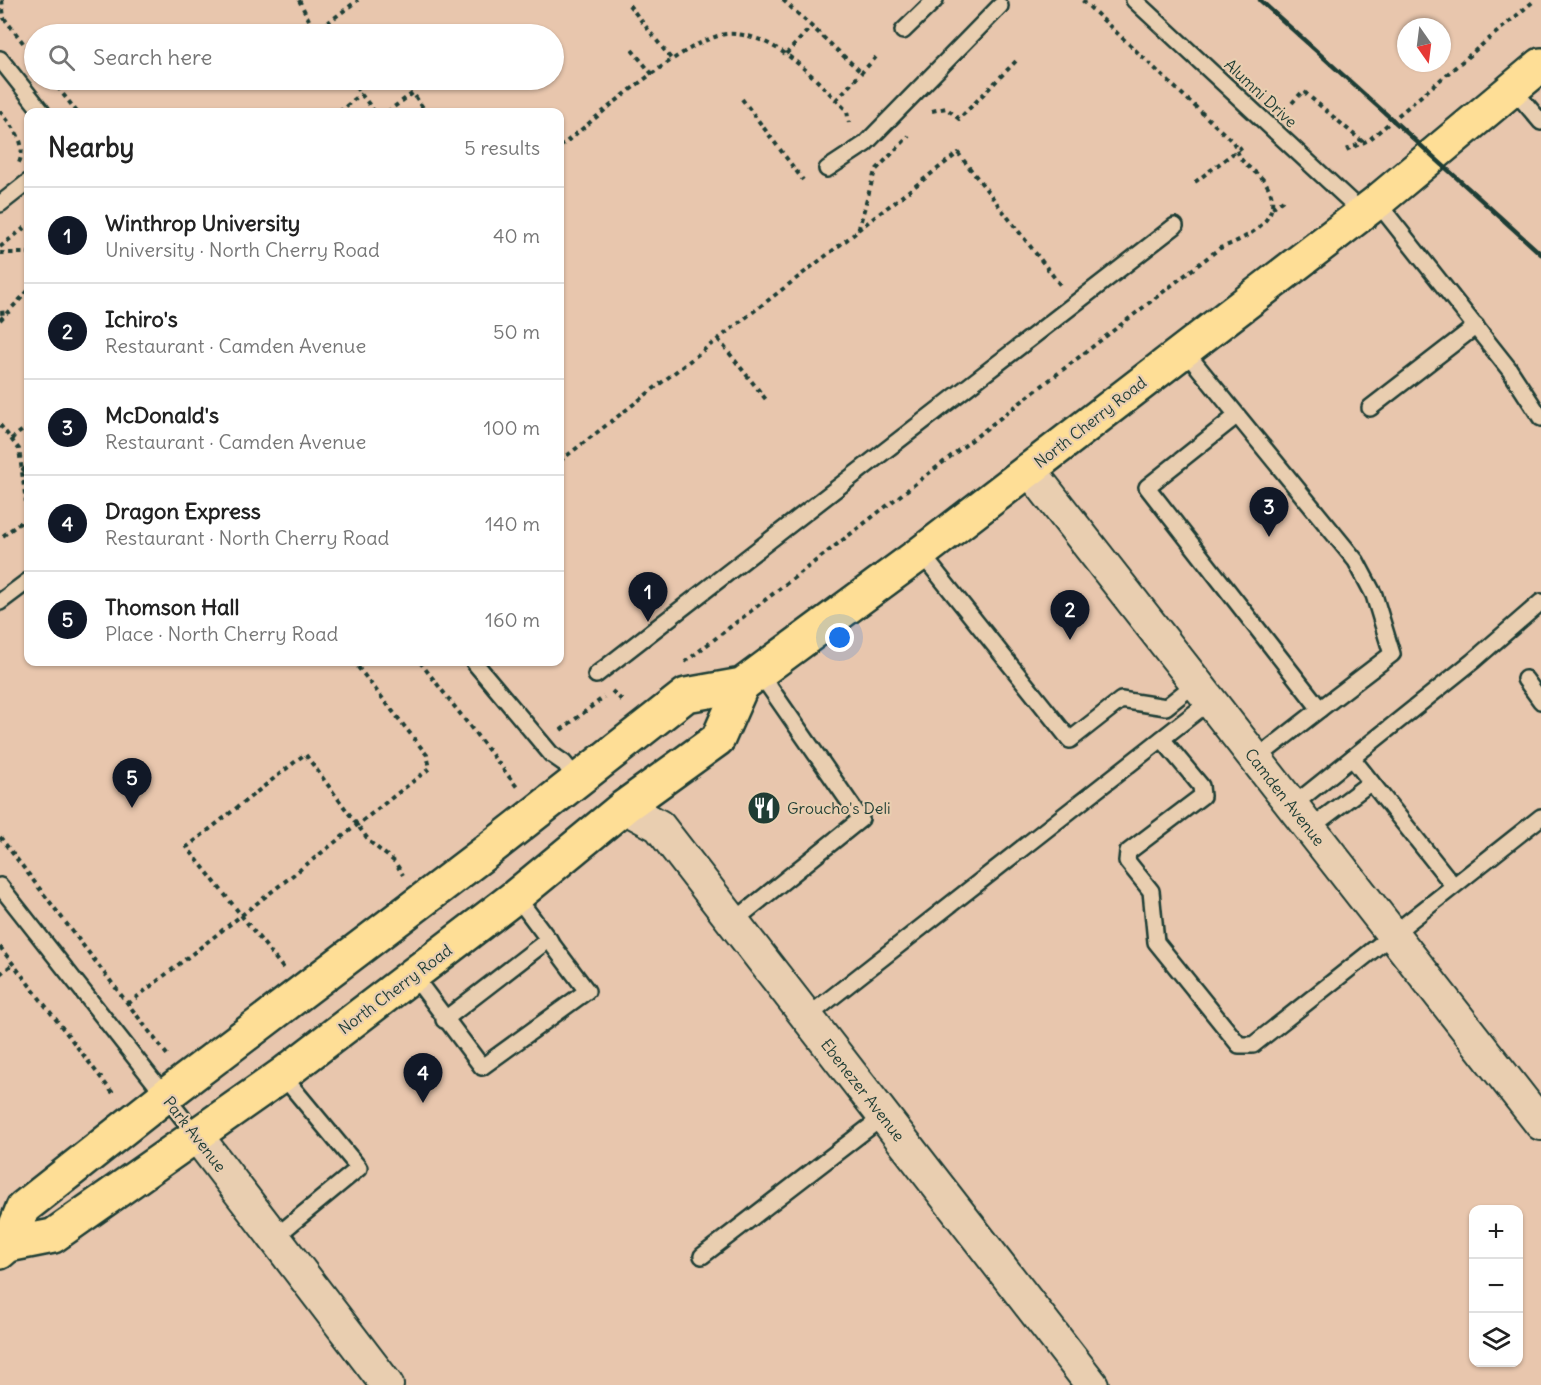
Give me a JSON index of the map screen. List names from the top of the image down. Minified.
{"streets":{"main road":["North Cherry Road"],"street":["Camden Avenue","Ebenezer Avenue","Park Avenue"],"lane":["Alumni Drive"]},"crossings":[["Alumni Drive","North Cherry Road"],["North Cherry Road","Camden Avenue"],["North Cherry Road","Ebenezer Avenue"],["North Cherry Road","Park Avenue"]],"places":{"restaurant":["Groucho's Deli"]},"north":"bottom","page":{"search":"Search here","heading":["Nearby","5 results"],"list":[{"mark":"1","name":"Winthrop University","note":"University · North Cherry Road","value":"40 m"},{"mark":"2","name":"Ichiro's","note":"Restaurant · Camden Avenue","value":"50 m"},{"mark":"3","name":"McDonald's","note":"Restaurant · Camden Avenue","value":"100 m"},{"mark":"4","name":"Dragon Express","note":"Restaurant · North Cherry Road","value":"140 m"},{"mark":"5","name":"Thomson Hall","note":"Place · North Cherry Road","value":"160 m"}],"pins":["3","1","2","5","4"],"map_buttons":["+","−"]}}
